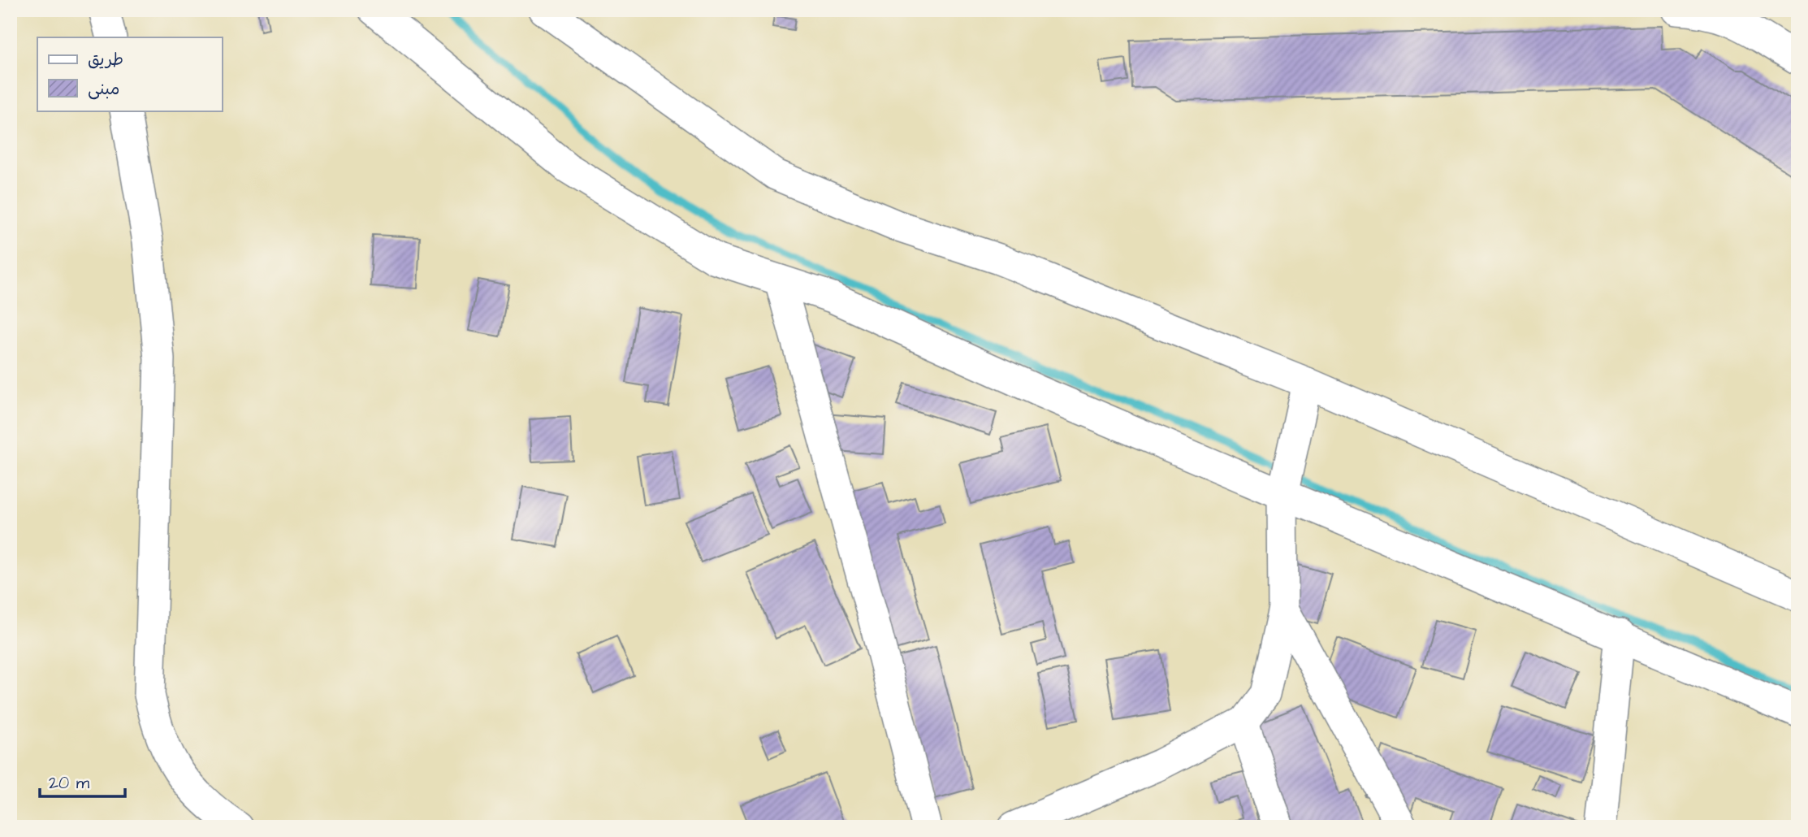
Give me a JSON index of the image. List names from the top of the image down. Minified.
{"legend":["طريق","مبنى"],"scale_bar":"20 m"}
